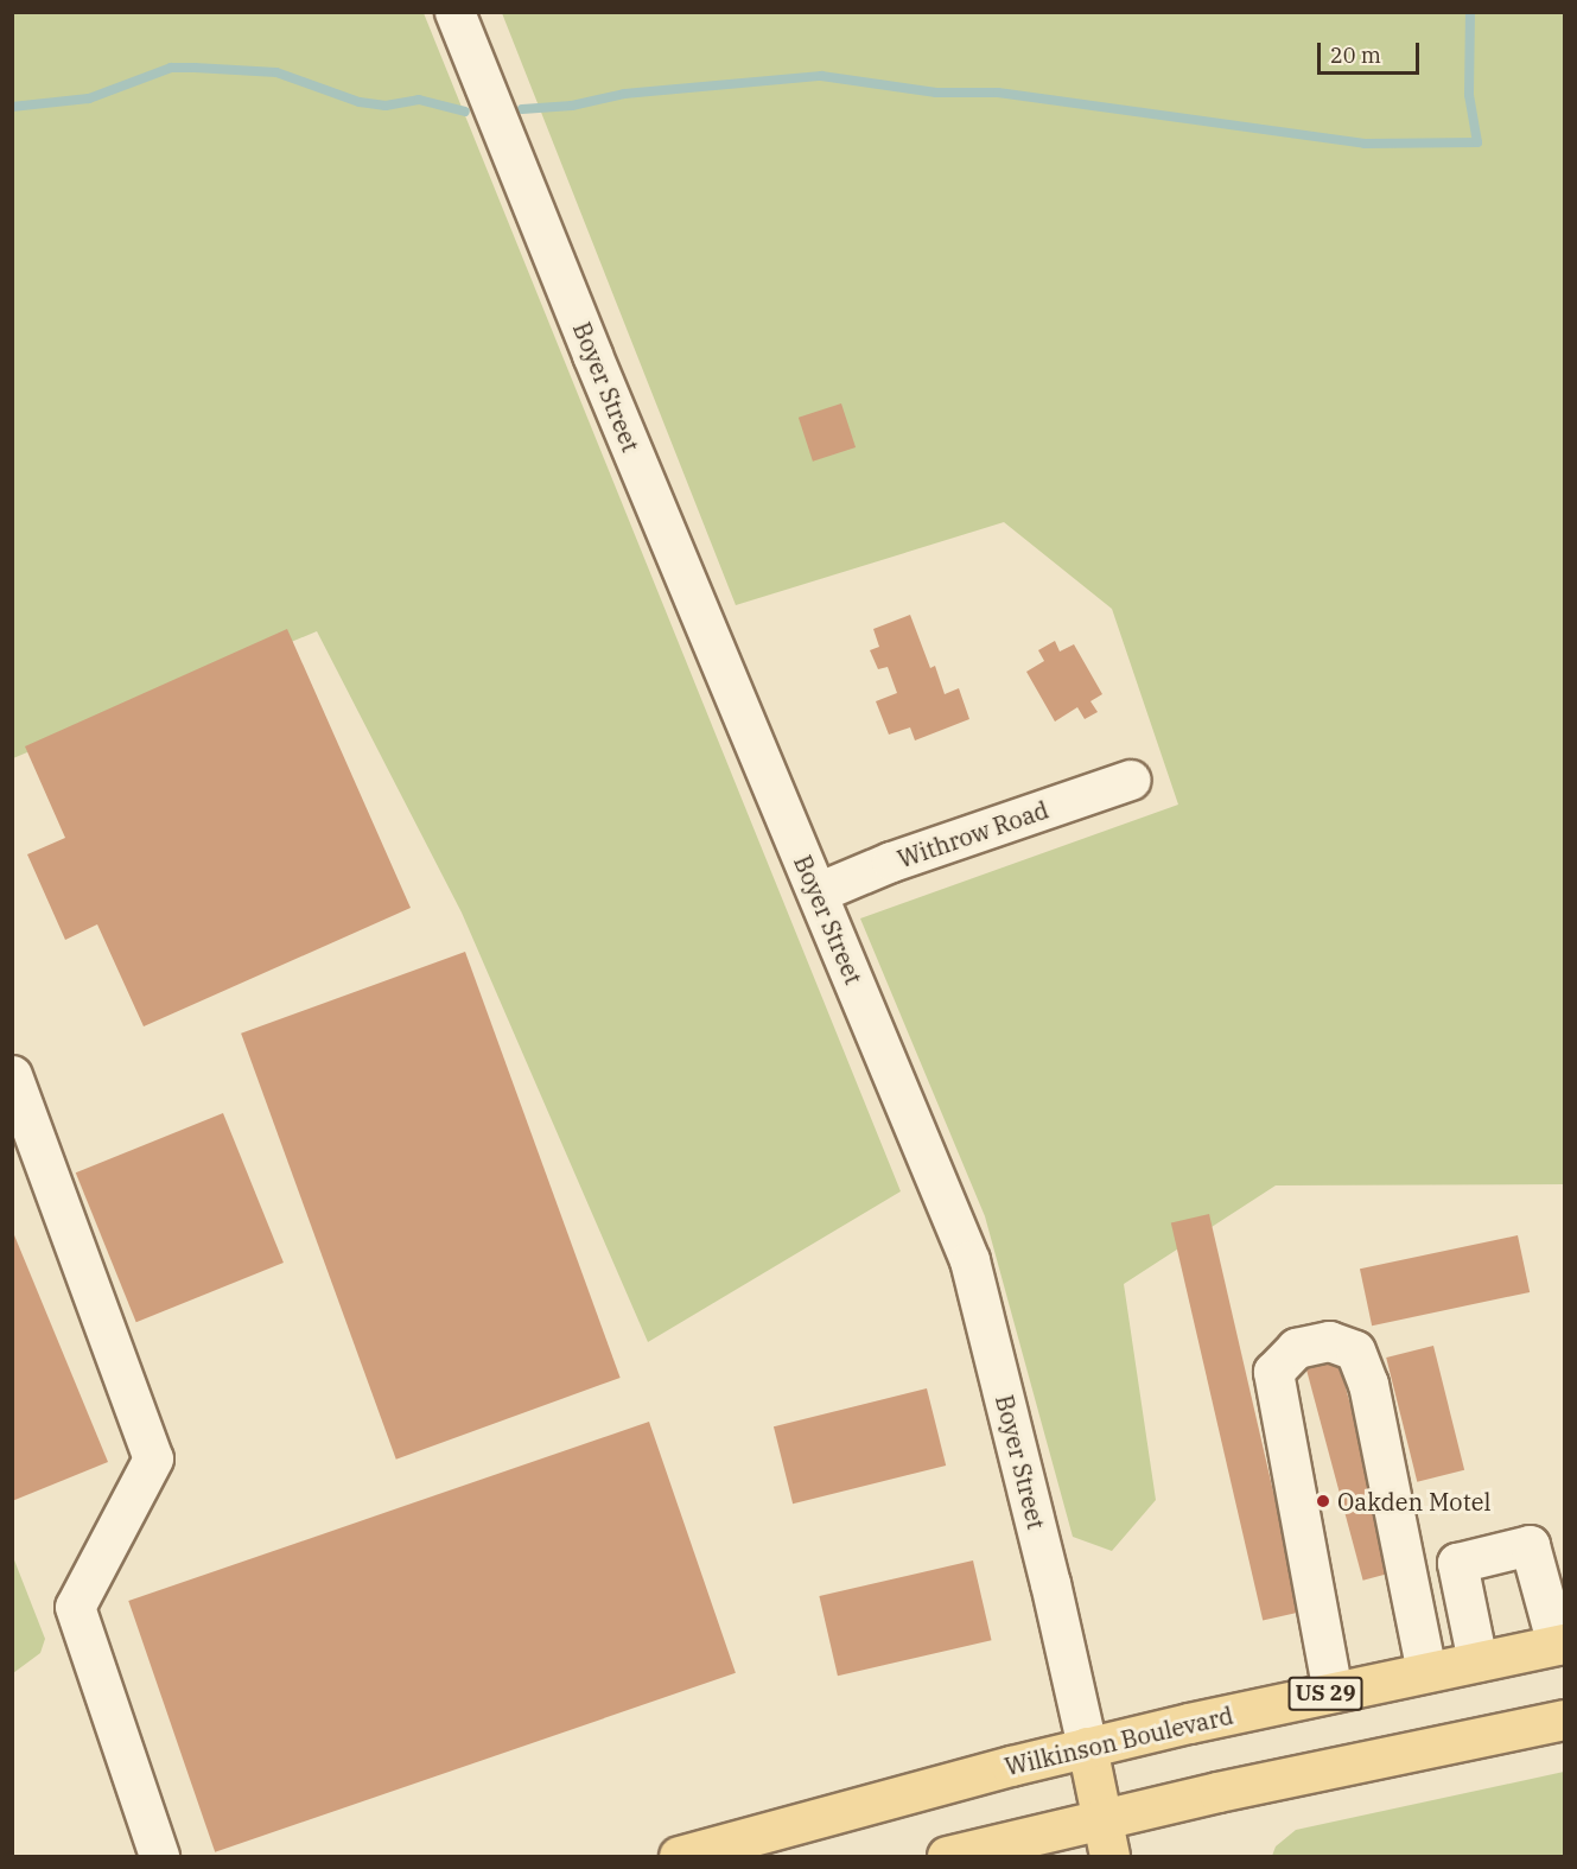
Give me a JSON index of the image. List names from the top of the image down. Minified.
{"streets":{"main road":["Boyer Street","US 29","Wilkinson Boulevard"],"street":["Withrow Road"]},"crossings":[["Boyer Street","Withrow Road"],["Boyer Street","Wilkinson Boulevard"]],"places":["Oakden Motel"],"scale_bar":"20 m"}
